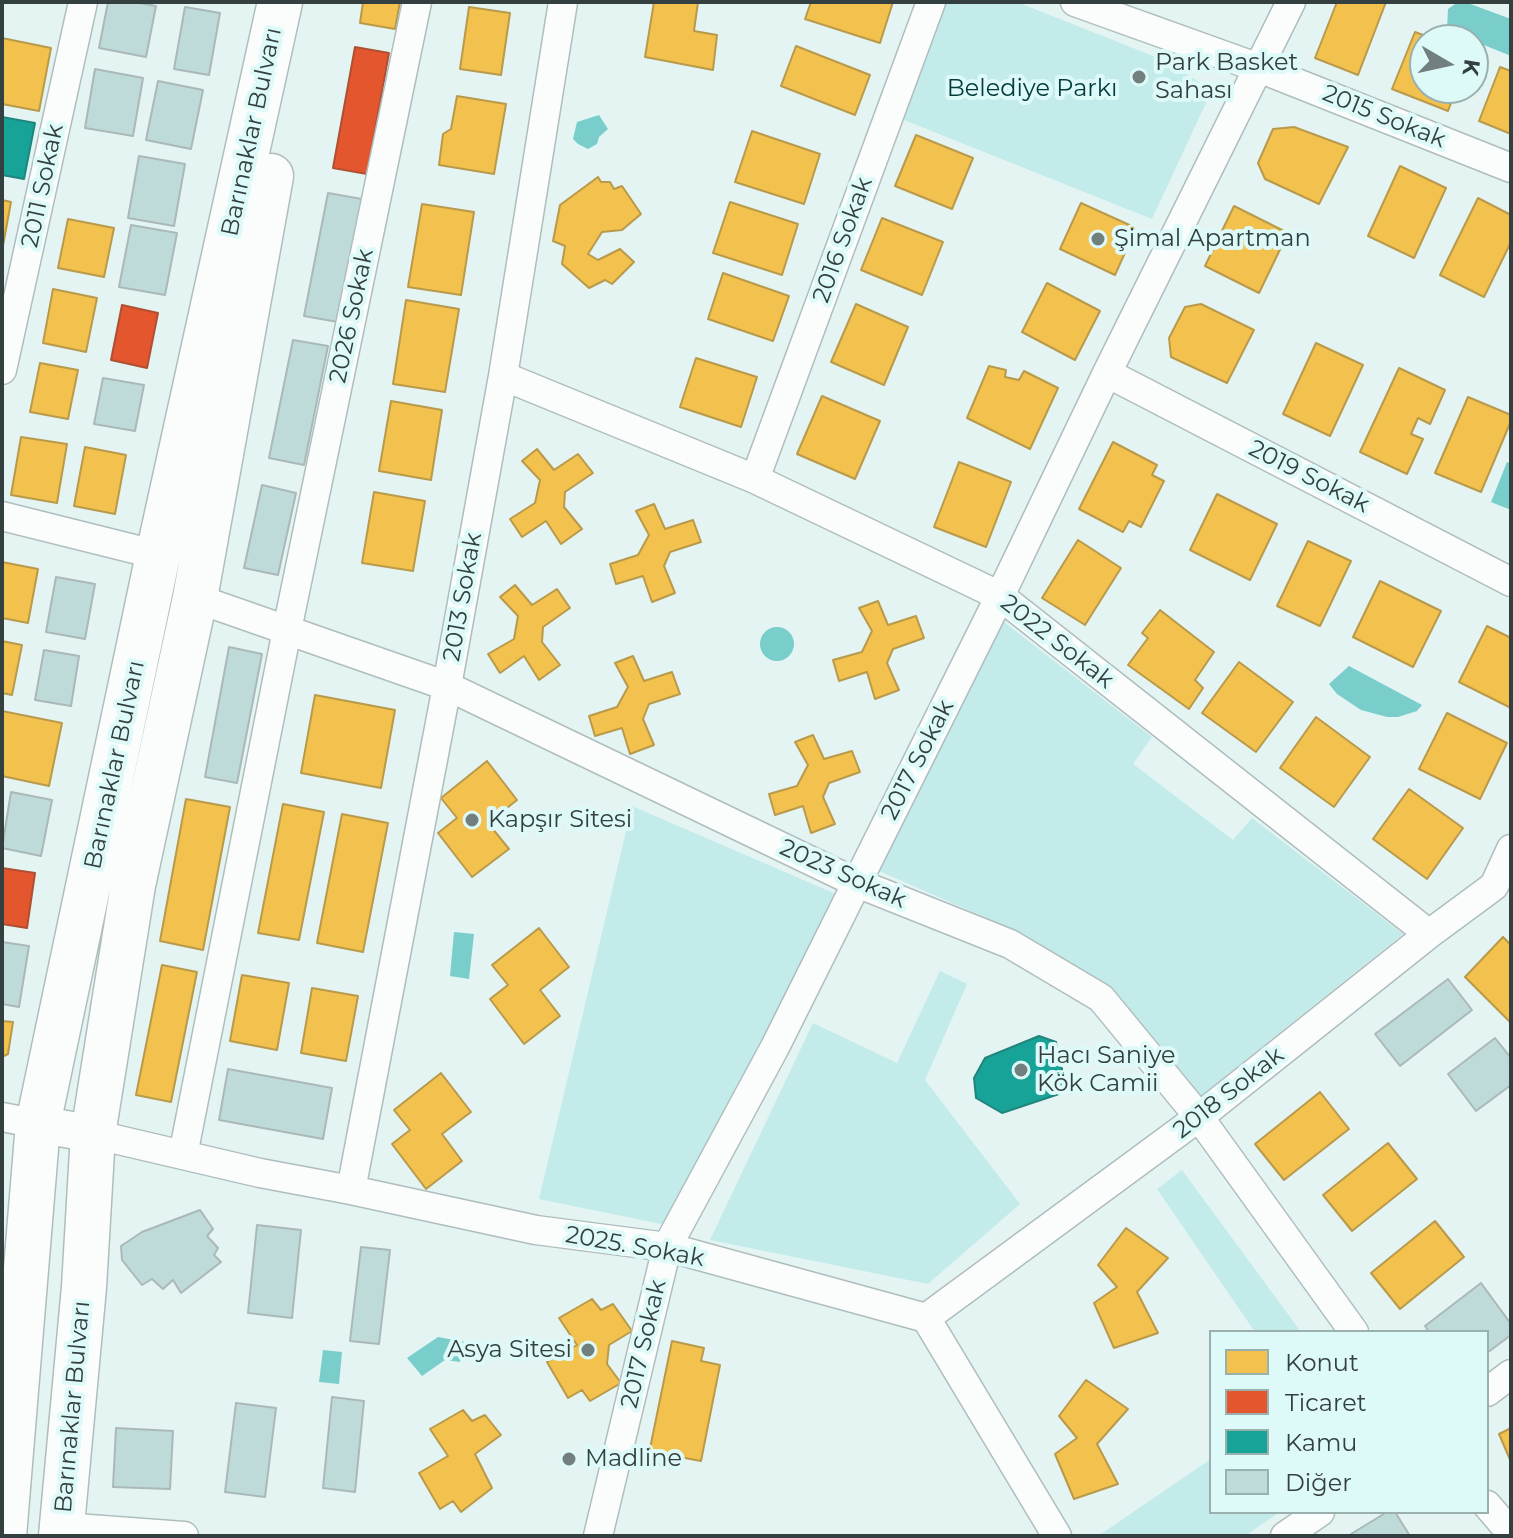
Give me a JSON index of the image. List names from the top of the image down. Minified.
{"streets":{"main road":["Barınaklar Bulvarı"],"street":["2015 Sokak","2011 Sokak","2016 Sokak","2026 Sokak","2019 Sokak","2013 Sokak","2022 Sokak","2017 Sokak","2023 Sokak","2018 Sokak","2025. Sokak"]},"crossings":[["2015 Sokak","2017 Sokak"],["Barınaklar Bulvarı","2023 Sokak"],["Barınaklar Bulvarı","2025. Sokak"],["2016 Sokak","2022 Sokak"],["2026 Sokak","2023 Sokak"],["2026 Sokak","2025. Sokak"],["2019 Sokak","2017 Sokak"],["2013 Sokak","2022 Sokak"],["2013 Sokak","2023 Sokak"],["2013 Sokak","2025. Sokak"],["2022 Sokak","2017 Sokak"],["2022 Sokak","2018 Sokak"],["2017 Sokak","2023 Sokak"],["2017 Sokak","2025. Sokak"],["2023 Sokak","2018 Sokak"],["2018 Sokak","2025. Sokak"]],"parks":["Belediye Parkı"],"places":["Park Basket Sahası","Şimal Apartman","Kapşır Sitesi","Hacı Saniye Kök Camii","Asya Sitesi","Madline"],"legend":["Konut","Ticaret","Kamu","Diğer"],"north":"right"}
